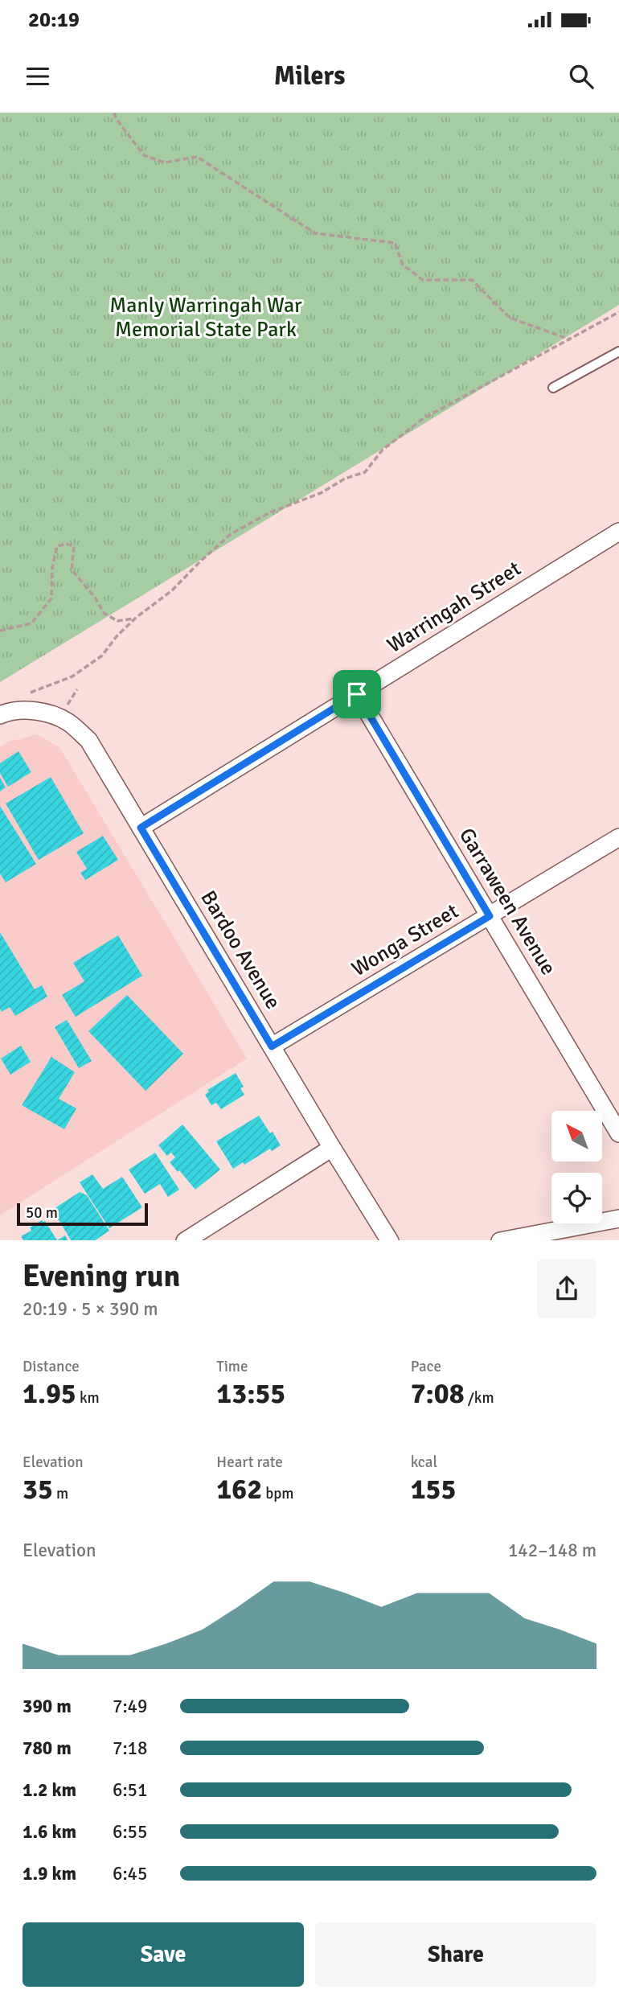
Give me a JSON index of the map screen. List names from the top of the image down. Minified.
{"streets":{"street":["Warringah Street","Garraween Avenue","Wonga Street","Bardoo Avenue"]},"crossings":[["Warringah Street","Garraween Avenue"],["Warringah Street","Bardoo Avenue"],["Garraween Avenue","Wonga Street"],["Wonga Street","Bardoo Avenue"]],"parks":["Manly Warringah War Memorial State Park"],"scale_bar":"50 m","north":"top left","page":{"status":"20:19","header":"Milers","scale":"50 m","heading":["Evening run","20:19 · 5 × 390 m"],"stats":[["Distance","1.95 km"],["Time","13:55"],["Pace","7:08 /km"],["Elevation","35 m"],["Heart rate","162 bpm"],["kcal","155"]],"chart":["Elevation","142–148 m"],"list":[{"name":"390 m","note":"7:49"},{"name":"780 m","note":"7:18"},{"name":"1.2 km","note":"6:51"},{"name":"1.6 km","note":"6:55"},{"name":"1.9 km","note":"6:45"}],"buttons":["Save","Share"]}}
